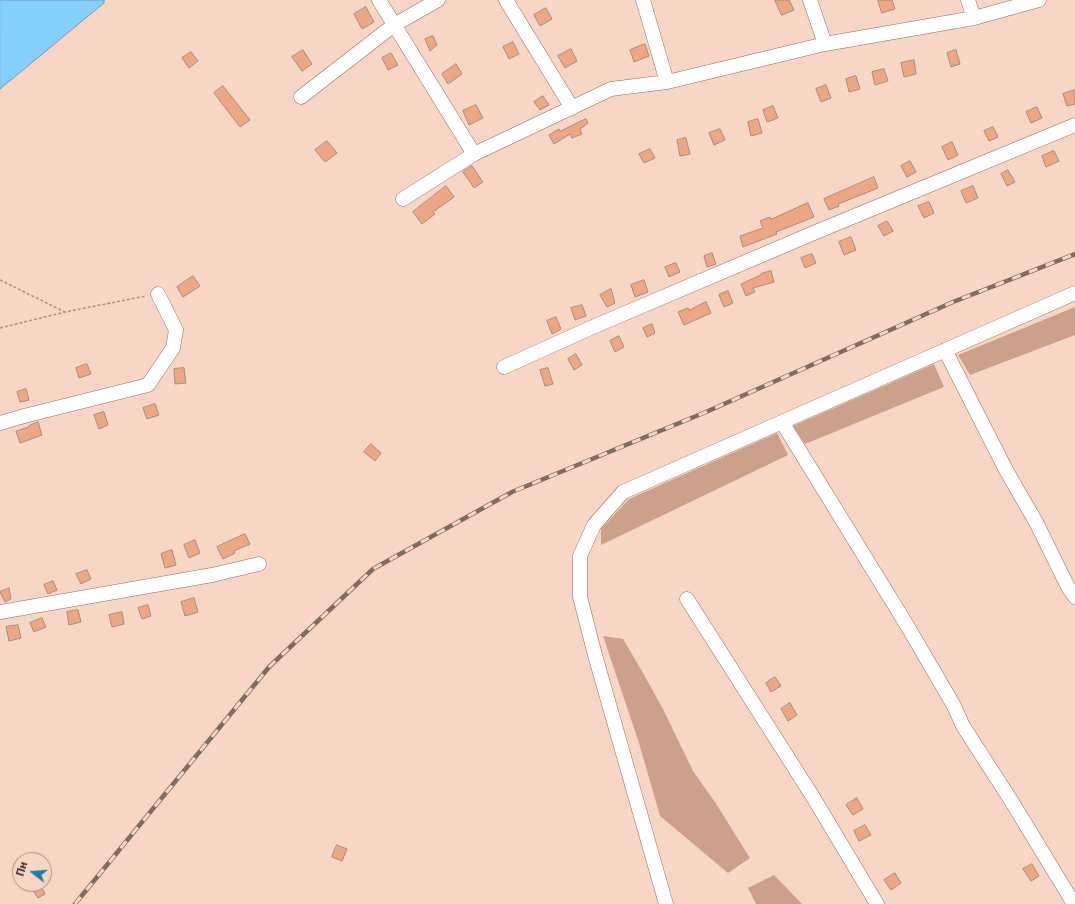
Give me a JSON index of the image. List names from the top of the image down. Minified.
{"north":"left"}
